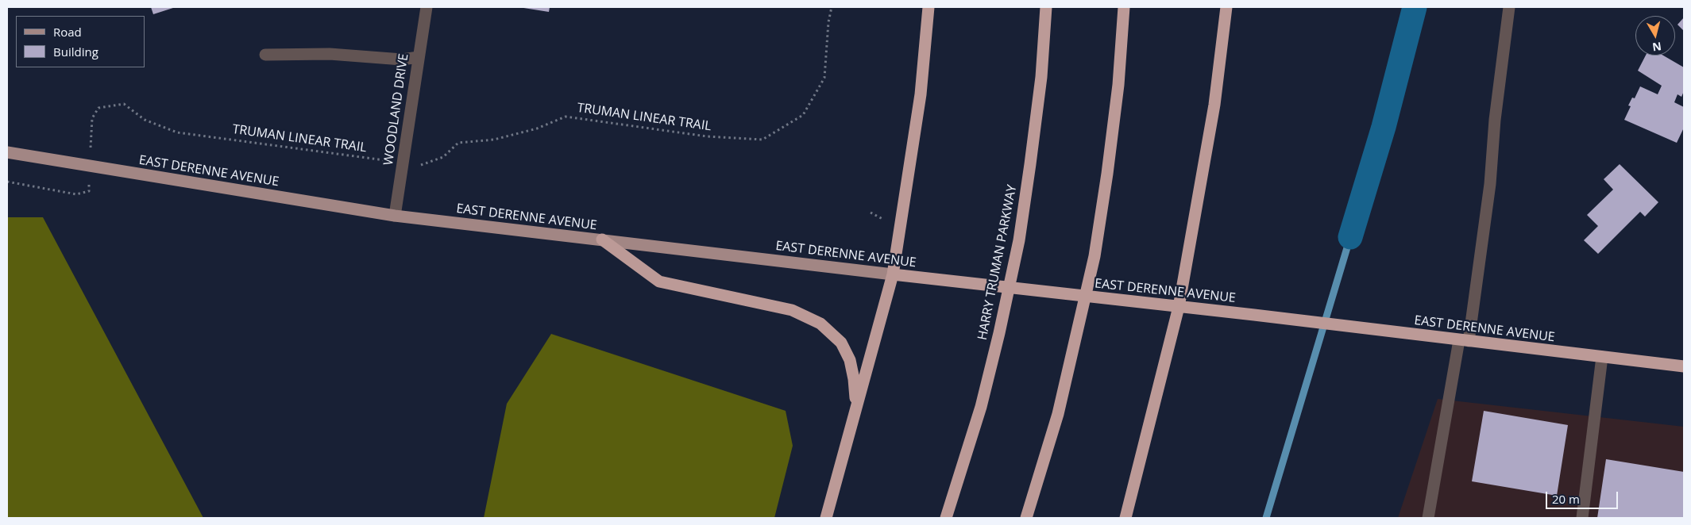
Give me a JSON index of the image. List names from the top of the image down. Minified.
{"streets":{"highway":["EAST DERENNE AVENUE","HARRY TRUMAN PARKWAY"],"street":["WOODLAND DRIVE"],"path":["TRUMAN LINEAR TRAIL"]},"crossings":[["WOODLAND DRIVE","TRUMAN LINEAR TRAIL"],["WOODLAND DRIVE","EAST DERENNE AVENUE"],["TRUMAN LINEAR TRAIL","EAST DERENNE AVENUE"]],"legend":["Road","Building"],"scale_bar":"20 m","north":"bottom"}
